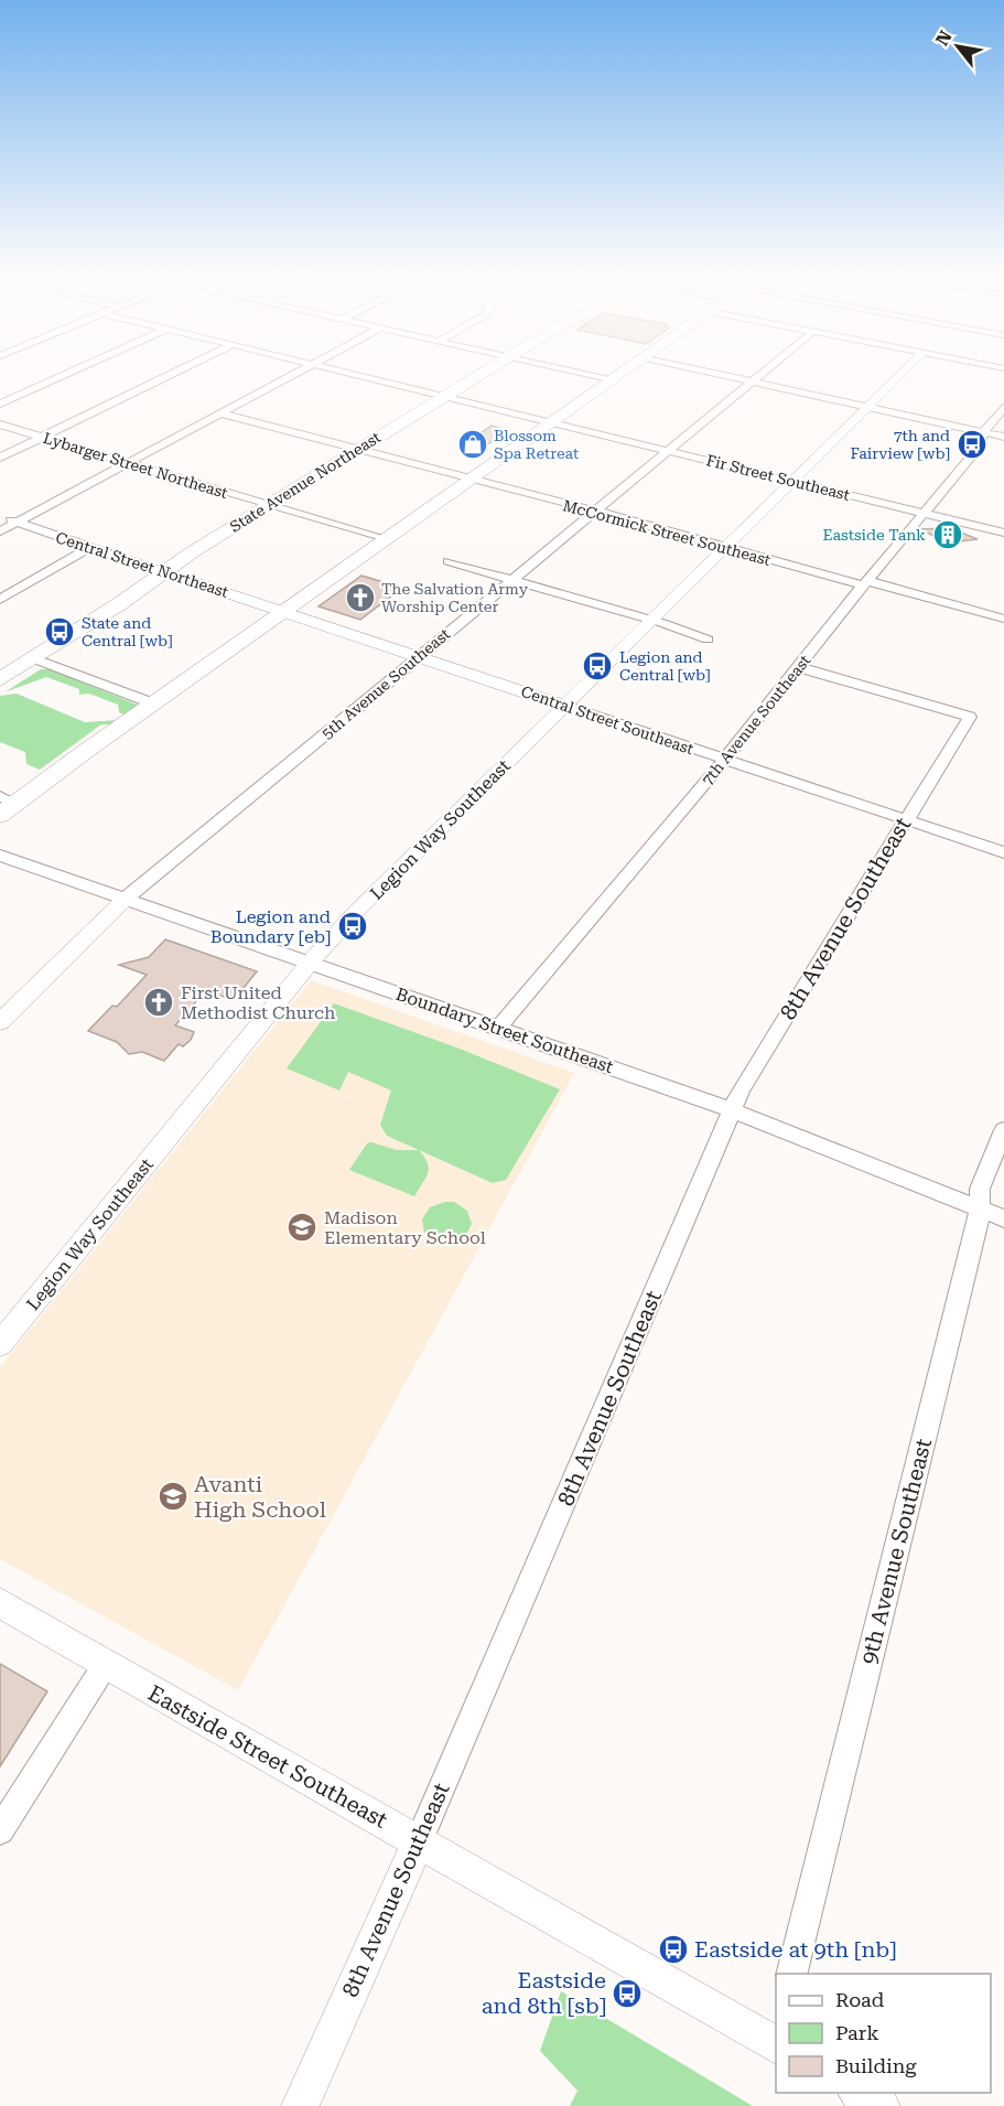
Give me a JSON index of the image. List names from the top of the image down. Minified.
{"streets":{"main road":["State Avenue Northeast"],"street":["Lybarger Street Northeast","Fir Street Southeast","McCormick Street Southeast","Central Street Northeast","5th Avenue Southeast","Central Street Southeast","7th Avenue Southeast","Legion Way Southeast","8th Avenue Southeast","Boundary Street Southeast","9th Avenue Southeast","Eastside Street Southeast"]},"crossings":[["Lybarger Street Northeast","State Avenue Northeast"],["Fir Street Southeast","State Avenue Northeast"],["Fir Street Southeast","5th Avenue Southeast"],["Fir Street Southeast","7th Avenue Southeast"],["Fir Street Southeast","Legion Way Southeast"],["State Avenue Northeast","McCormick Street Southeast"],["State Avenue Northeast","Central Street Northeast"],["McCormick Street Southeast","5th Avenue Southeast"],["McCormick Street Southeast","7th Avenue Southeast"],["McCormick Street Southeast","Legion Way Southeast"],["Central Street Northeast","Central Street Southeast"],["5th Avenue Southeast","Central Street Southeast"],["5th Avenue Southeast","Boundary Street Southeast"],["Central Street Southeast","7th Avenue Southeast"],["Central Street Southeast","Legion Way Southeast"],["Central Street Southeast","8th Avenue Southeast"],["7th Avenue Southeast","8th Avenue Southeast"],["7th Avenue Southeast","Boundary Street Southeast"],["Legion Way Southeast","Boundary Street Southeast"],["8th Avenue Southeast","Boundary Street Southeast"],["8th Avenue Southeast","Eastside Street Southeast"],["Boundary Street Southeast","9th Avenue Southeast"]],"places":{"shop":["Blossom Spa Retreat"],"bus stop":["7th and Fairview [wb]","State and Central [wb]","Legion and Central [wb]","Legion and Boundary [eb]","Eastside at 9th [nb]","Eastside and 8th [sb]"],"building":["Eastside Tank"],"church":["The Salvation Army Worship Center","First United Methodist Church"],"school or university":["Madison Elementary School","Avanti High School"]},"legend":["Road","Park","Building"],"north":"top left"}
